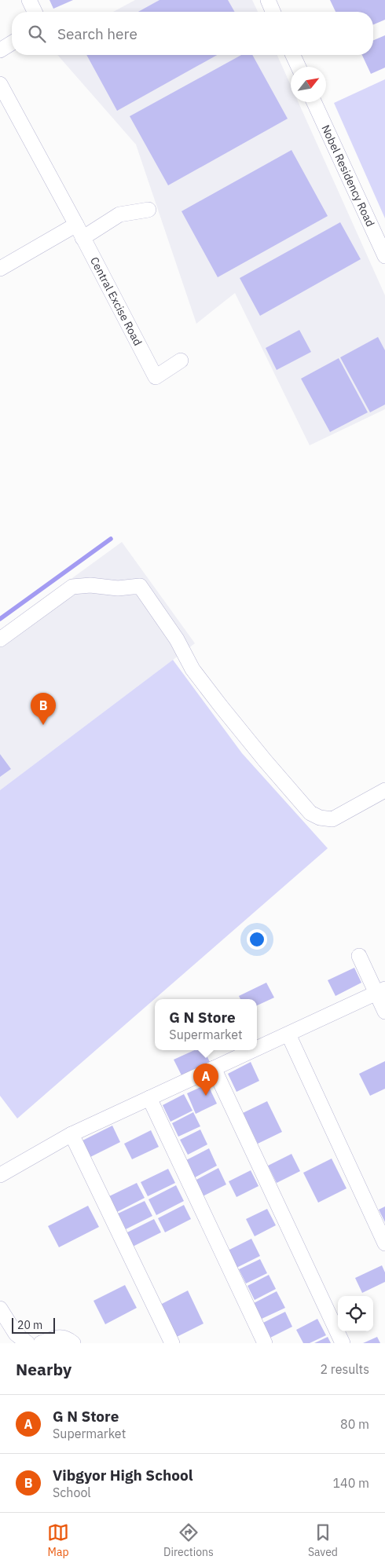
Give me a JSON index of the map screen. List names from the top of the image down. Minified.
{"streets":{"street":["Nobel Residency Road","Central Excise Road"]},"scale_bar":"20 m","north":"top right","page":{"search":"Search here","pins":["B","A"],"popup":["G N Store","Supermarket"],"scale":"20 m","heading":["Nearby","2 results"],"list":[{"mark":"A","name":"G N Store","note":"Supermarket","value":"80 m"},{"mark":"B","name":"Vibgyor High School","note":"School","value":"140 m"}],"nav":["Map","Directions","Saved"]}}
